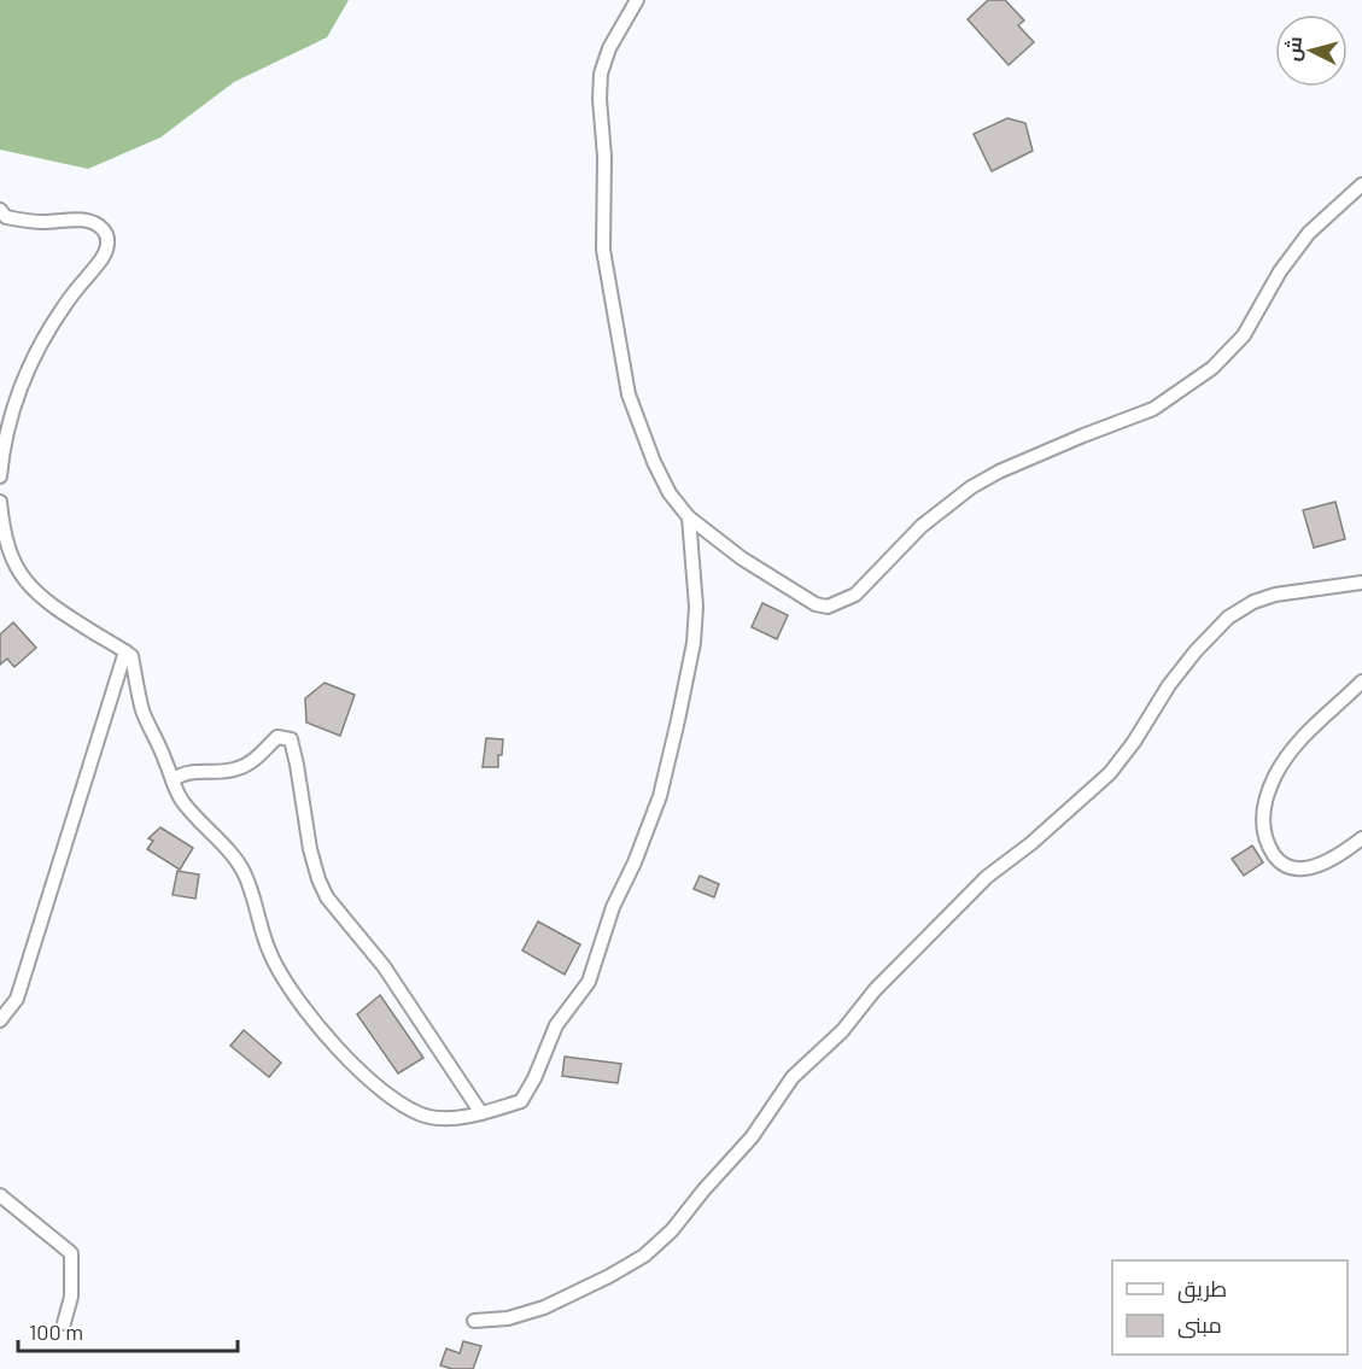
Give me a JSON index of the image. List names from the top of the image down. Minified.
{"legend":["طريق","مبنى"],"scale_bar":"100 m","north":"left"}
